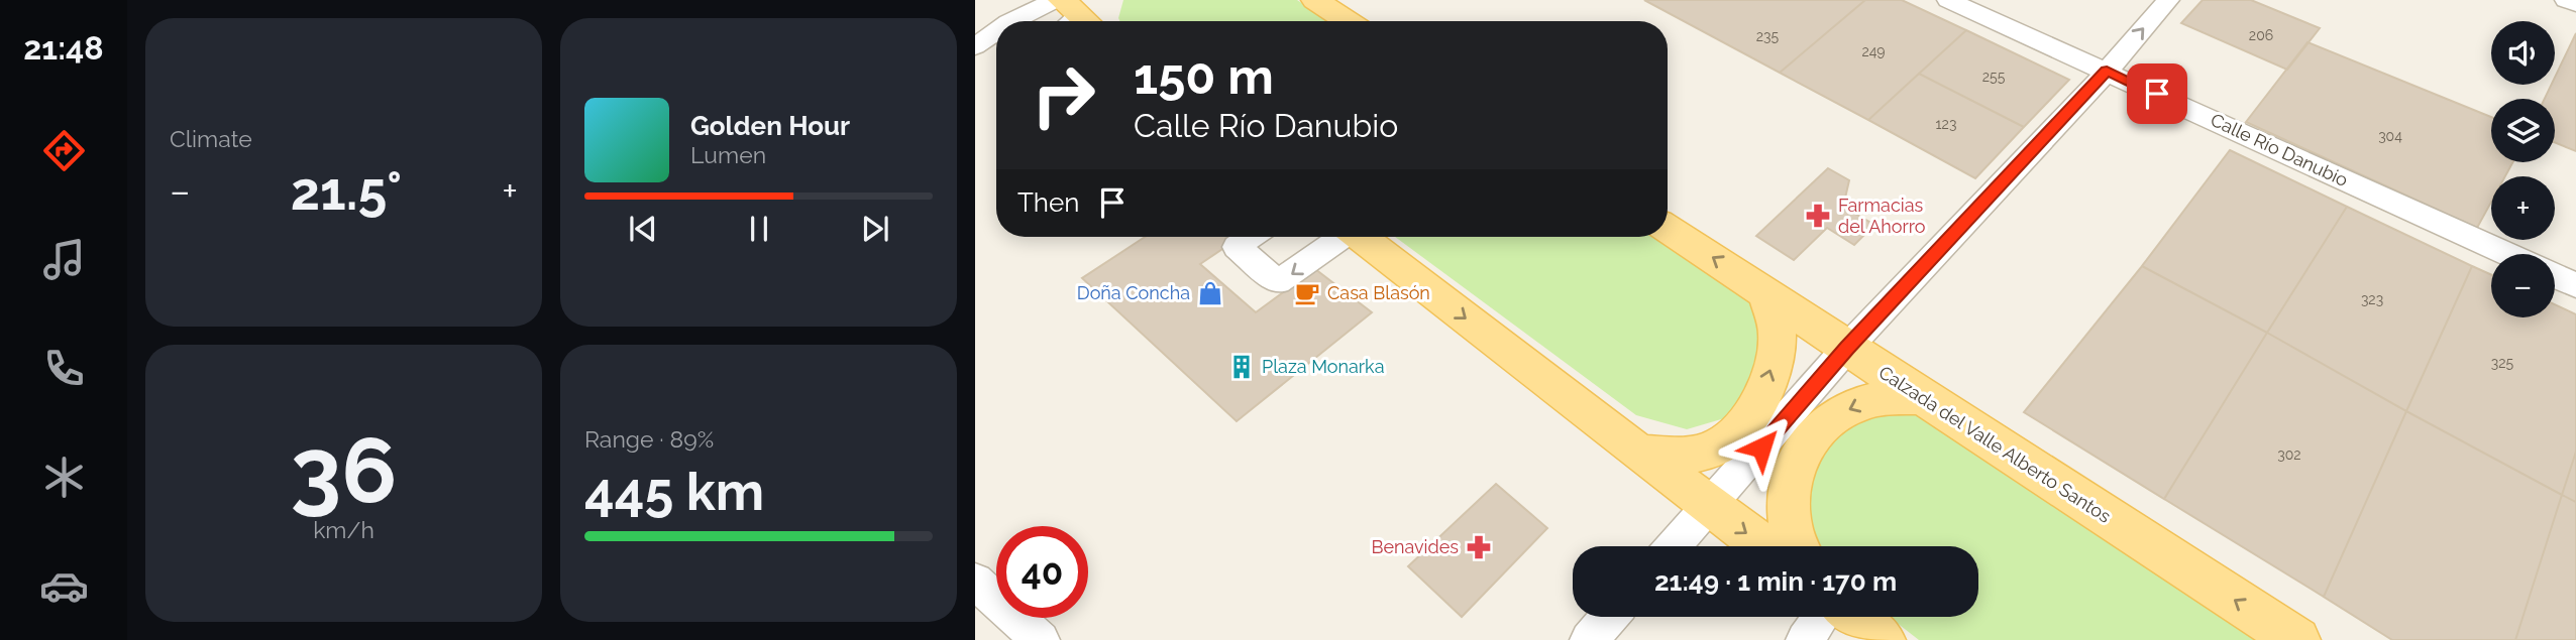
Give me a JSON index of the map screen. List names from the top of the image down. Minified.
{"streets":{"main road":["Calzada del Valle Alberto Santos"],"street":["Calle Río Danubio"]},"one_way":["Calzada del Valle Alberto Santos"],"places":{"pharmacy":["Farmacias del Ahorro","Benavides"],"shop":["Doña Concha"],"cafe":["Casa Blasón"],"building":["Plaza Monarka"]},"house_numbers":["206","235","249","255","123","304","323","325","302"],"page":{"tabs":"21:48","tile":["Climate",["36","km/h"],["Range · 89%","445 km"]],"map_buttons":["+","−"],"turn":["150 m","Calle Río Danubio"],"song":["Golden Hour","Lumen"],"heat":["−","21.5°","+"],"then":"Then","limit":"40","trip":"21:49 · 1 min · 170 m"}}
